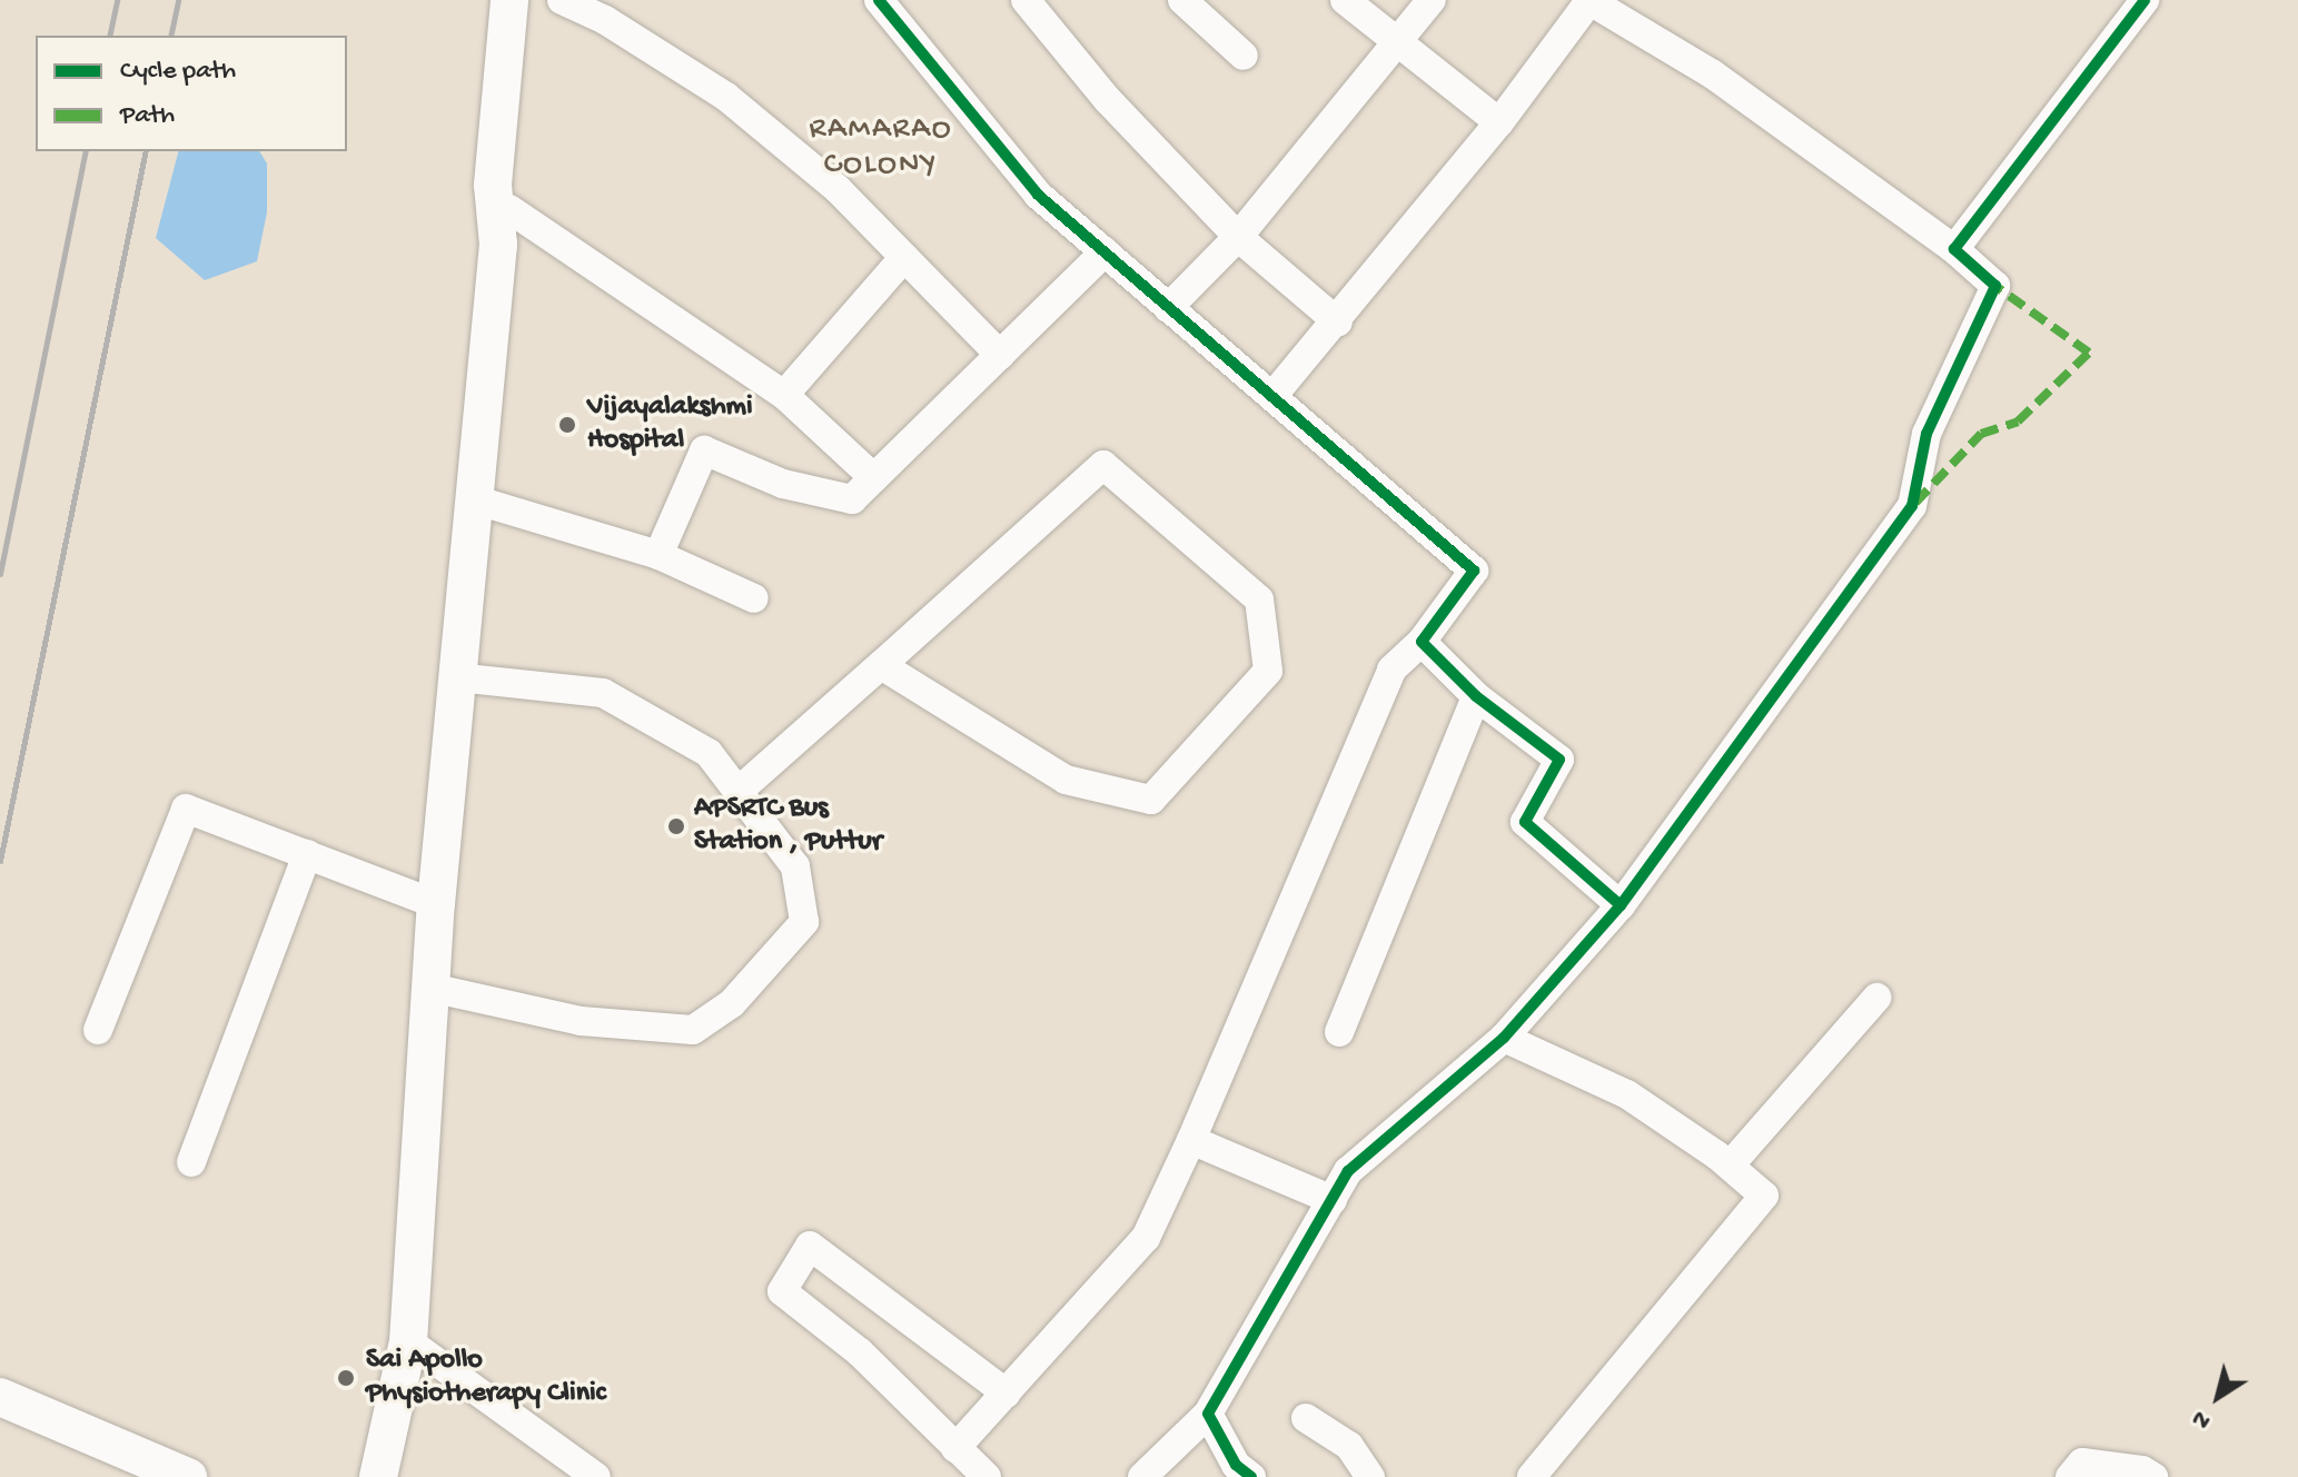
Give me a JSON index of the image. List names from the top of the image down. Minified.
{"districts":["RAMARAO COLONY"],"places":["Vijayalakshmi Hospital","APSRTC Bus Station , Puttur","Sai Apollo Physiotherapy Clinic"],"legend":["Cycle path","Path"],"north":"bottom left"}
